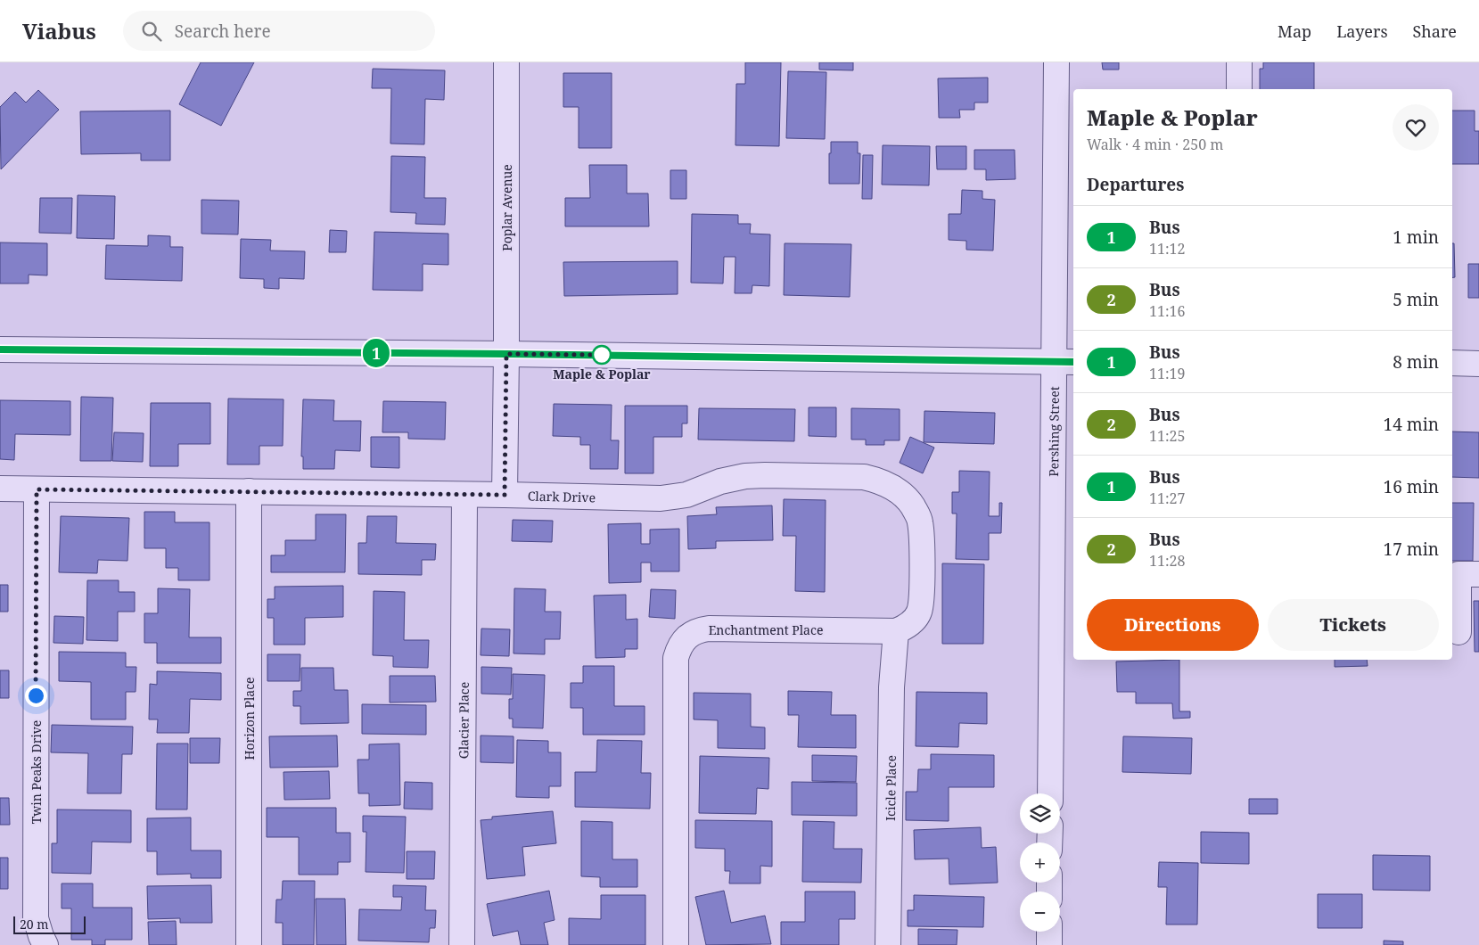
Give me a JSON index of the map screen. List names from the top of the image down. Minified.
{"streets":{"street":["Poplar Avenue","Pershing Street","Clark Drive","Enchantment Place","Horizon Place","Glacier Place","Twin Peaks Drive","Icicle Place"]},"crossings":[["Clark Drive","Enchantment Place"],["Clark Drive","Horizon Place"],["Clark Drive","Glacier Place"],["Clark Drive","Twin Peaks Drive"],["Clark Drive","Icicle Place"],["Enchantment Place","Icicle Place"]],"places":["Maple & Poplar"],"lines":["bus line 1"],"scale_bar":"20 m","page":{"header":"Viabus","search":"Search here","nav":["Map","Layers","Share"],"on_map":"1","heading":[["Maple & Poplar","Walk · 4 min · 250 m"],"Departures"],"list":[{"mark":"1","name":"Bus","note":"11:12","value":"1 min"},{"mark":"2","name":"Bus","note":"11:16","value":"5 min"},{"mark":"1","name":"Bus","note":"11:19","value":"8 min"},{"mark":"2","name":"Bus","note":"11:25","value":"14 min"},{"mark":"1","name":"Bus","note":"11:27","value":"16 min"},{"mark":"2","name":"Bus","note":"11:28","value":"17 min"}],"buttons":["Directions","Tickets"],"map_buttons":["+","−"],"scale":"20 m"}}
